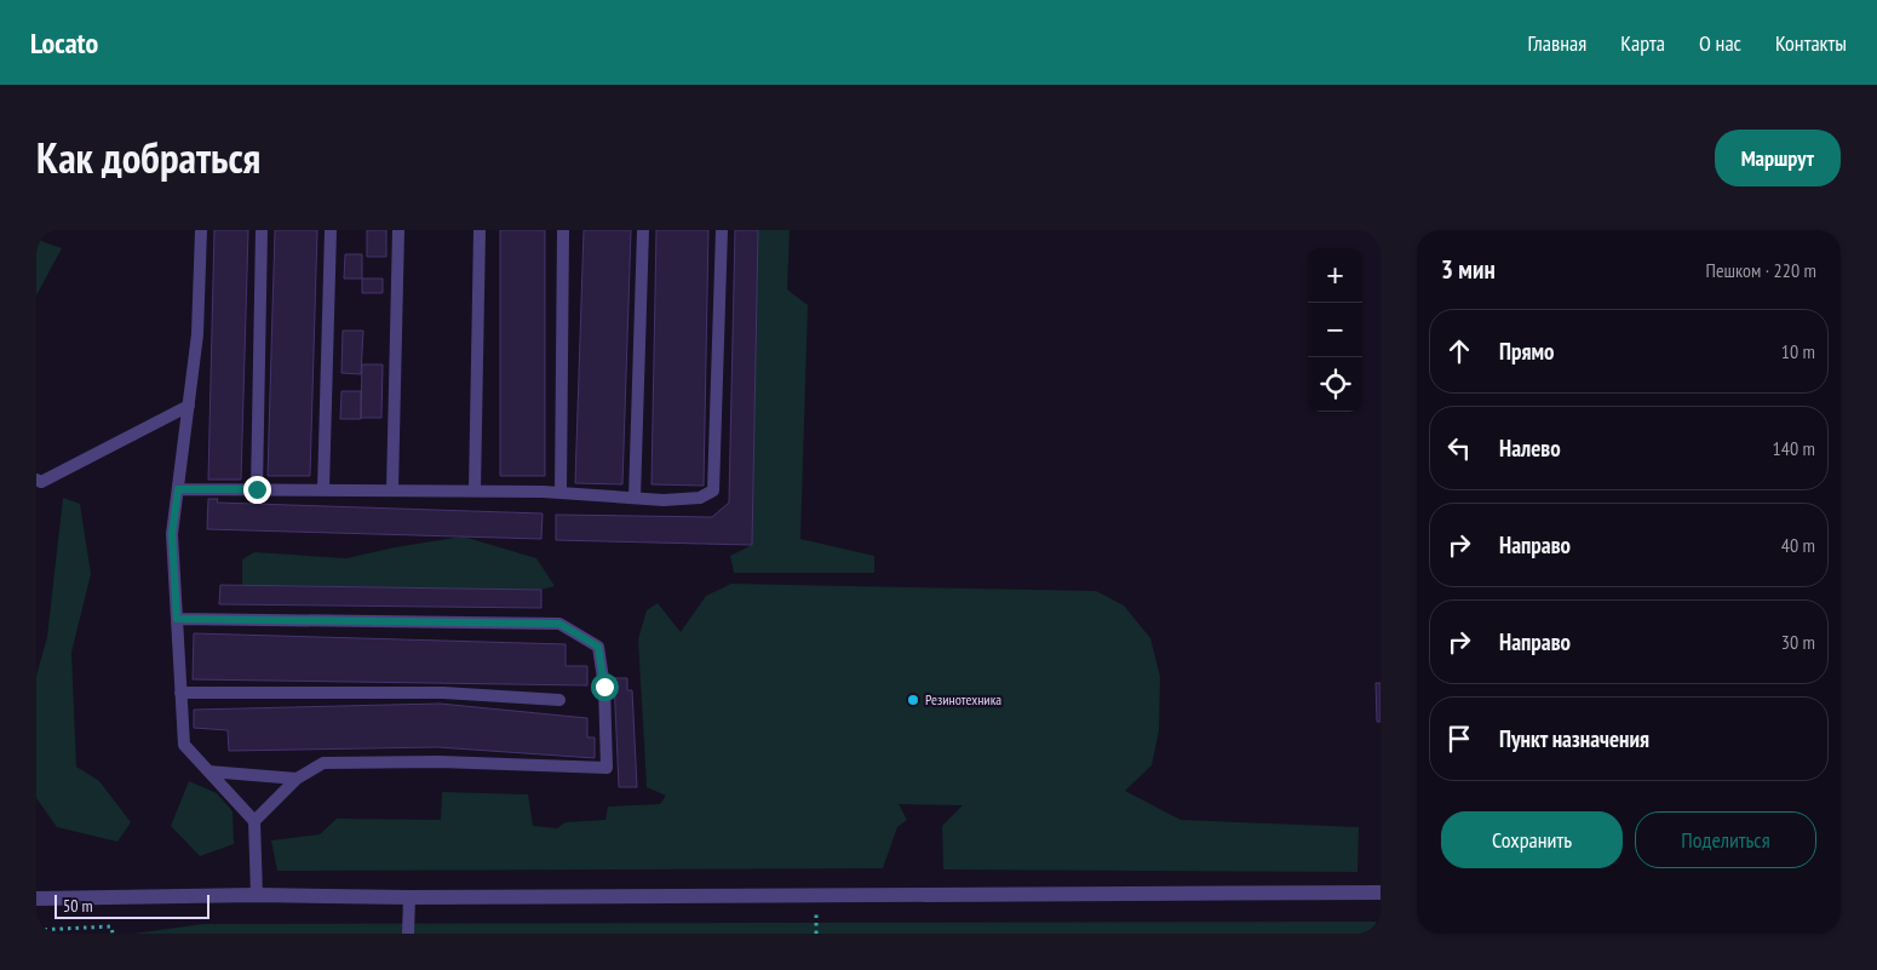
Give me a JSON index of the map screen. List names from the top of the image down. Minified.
{"places":["Резинотехника"],"scale_bar":"50 m","page":{"header":"Locato","nav":["Главная","Карта","О нас","Контакты"],"title":"Как добраться","buttons":["Маршрут",["Сохранить","Поделиться"]],"heading":["3 мин","Пешком · 220 m"],"map_buttons":["+","−"],"list":[["Прямо","10 m"],["Налево","140 m"],["Направо","40 m"],["Направо","30 m"],"Пункт назначения"],"scale":"50 m"}}
